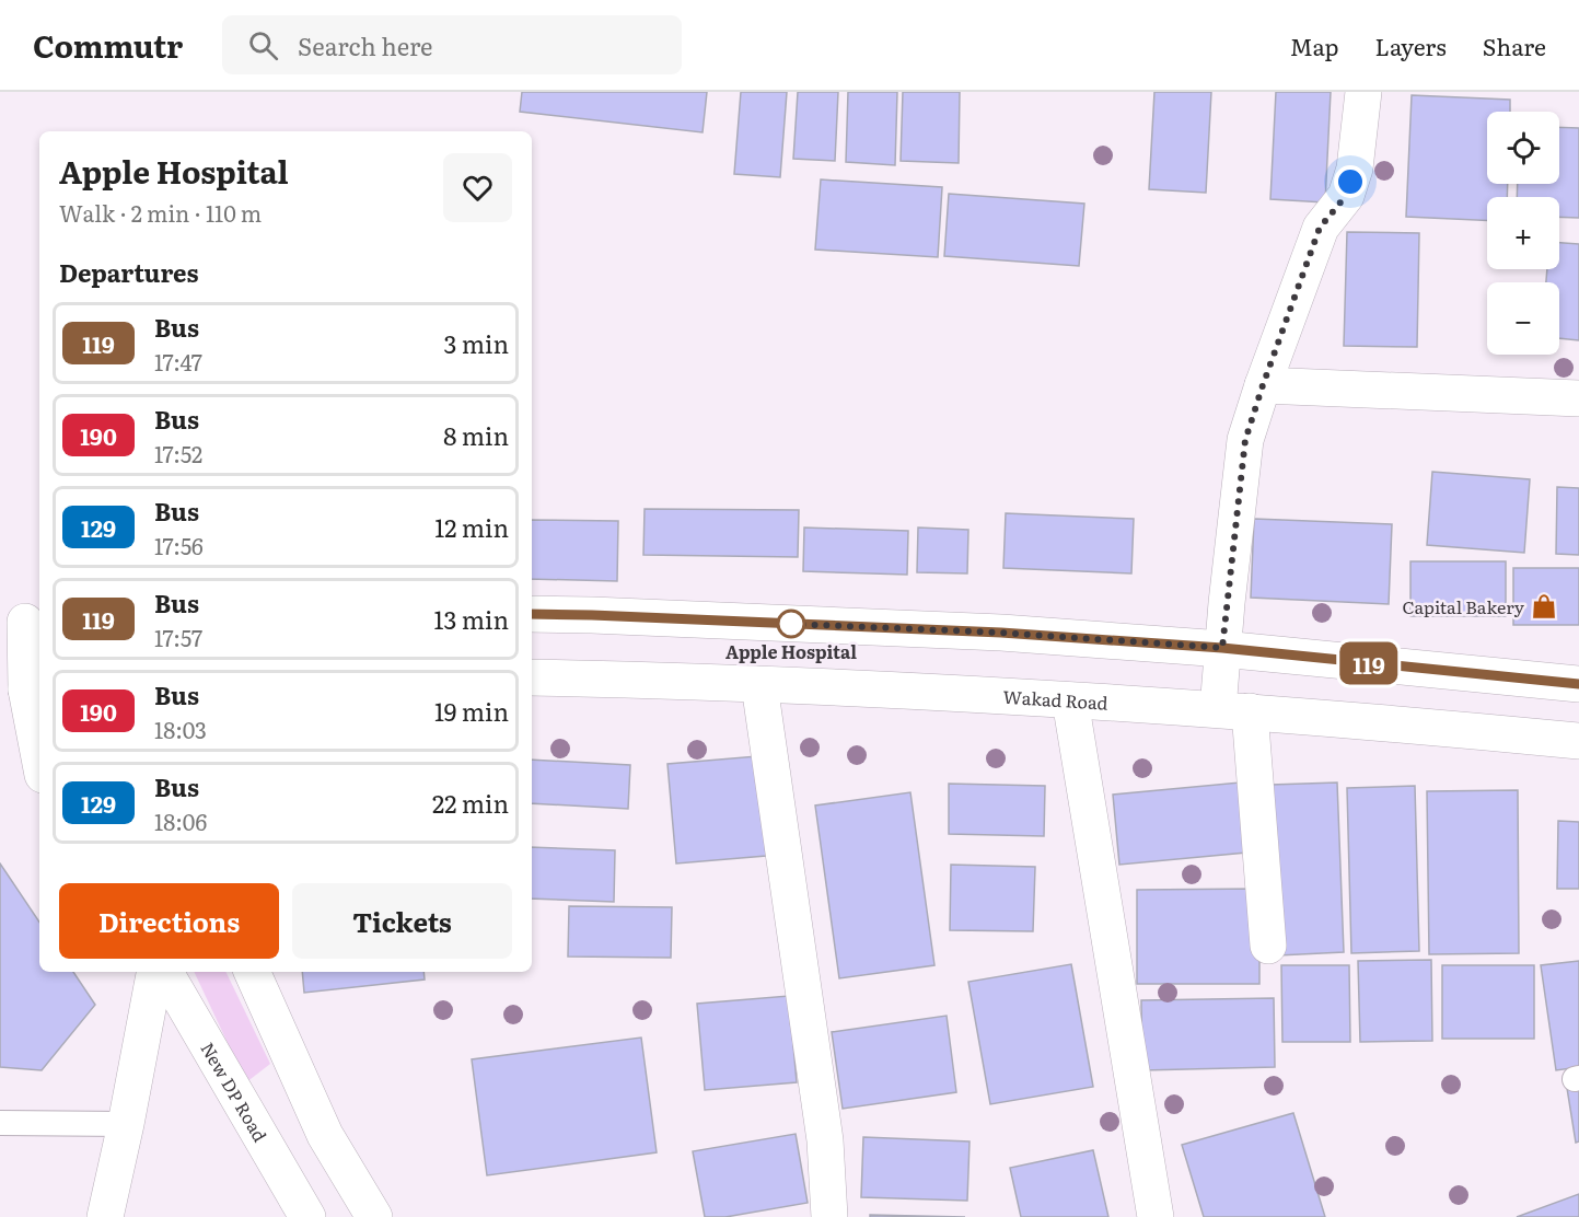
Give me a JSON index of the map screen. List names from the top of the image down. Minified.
{"streets":{"main road":["Wakad Road","New DP Road"]},"places":{"shop":["Capital Bakery"],"other":["Apple Hospital"]},"lines":["bus line 119"],"page":{"header":"Commutr","search":"Search here","nav":["Map","Layers","Share"],"on_map":"119","map_buttons":["+","−"],"heading":[["Apple Hospital","Walk · 2 min · 110 m"],"Departures"],"list":[{"mark":"119","name":"Bus","note":"17:47","value":"3 min"},{"mark":"190","name":"Bus","note":"17:52","value":"8 min"},{"mark":"129","name":"Bus","note":"17:56","value":"12 min"},{"mark":"119","name":"Bus","note":"17:57","value":"13 min"},{"mark":"190","name":"Bus","note":"18:03","value":"19 min"},{"mark":"129","name":"Bus","note":"18:06","value":"22 min"}],"buttons":["Directions","Tickets"]}}
